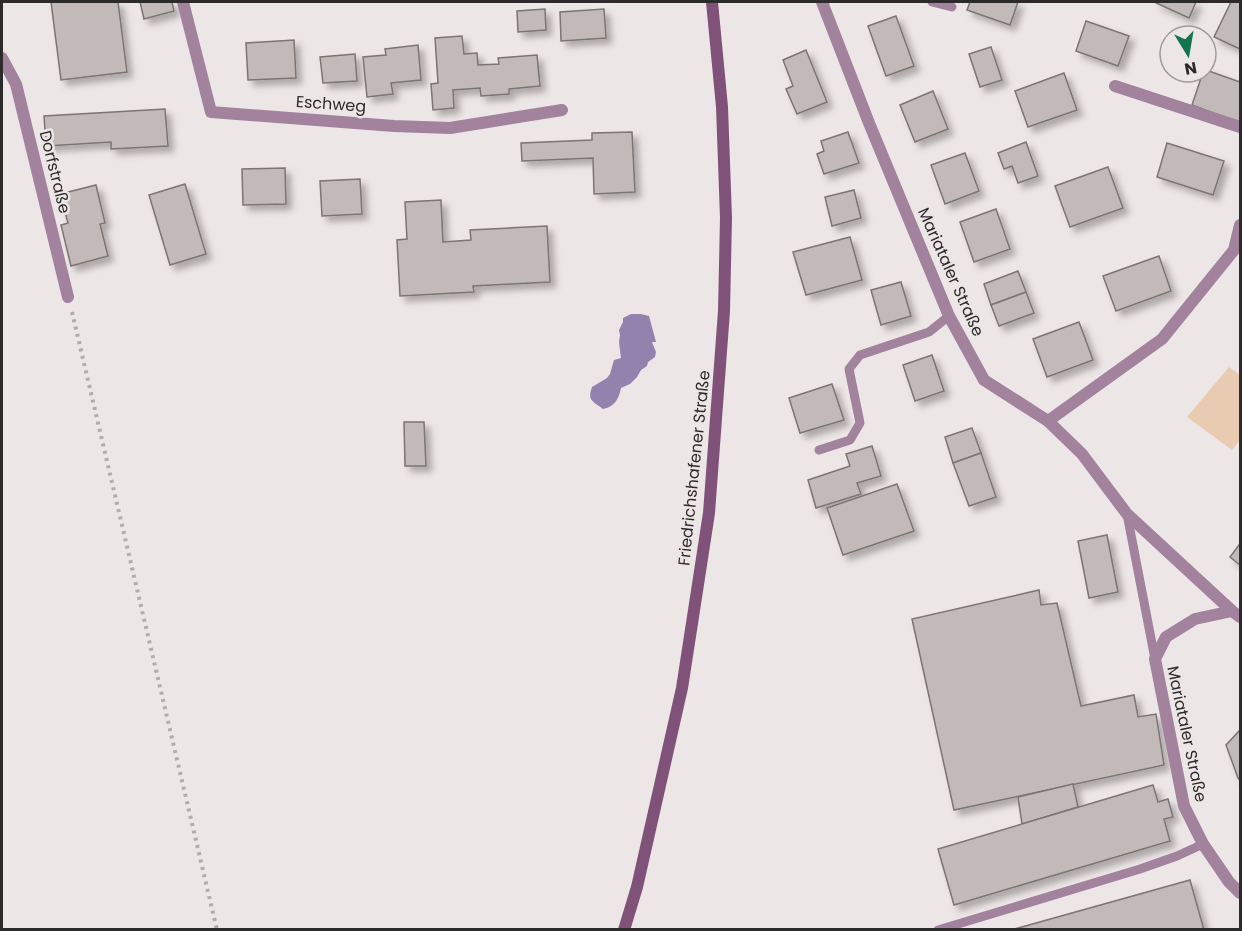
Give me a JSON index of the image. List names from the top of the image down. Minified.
{"streets":{"main road":["Friedrichshafener Straße"],"street":["Eschweg","Dorfstraße","Mariataler Straße"]},"north":"bottom"}
